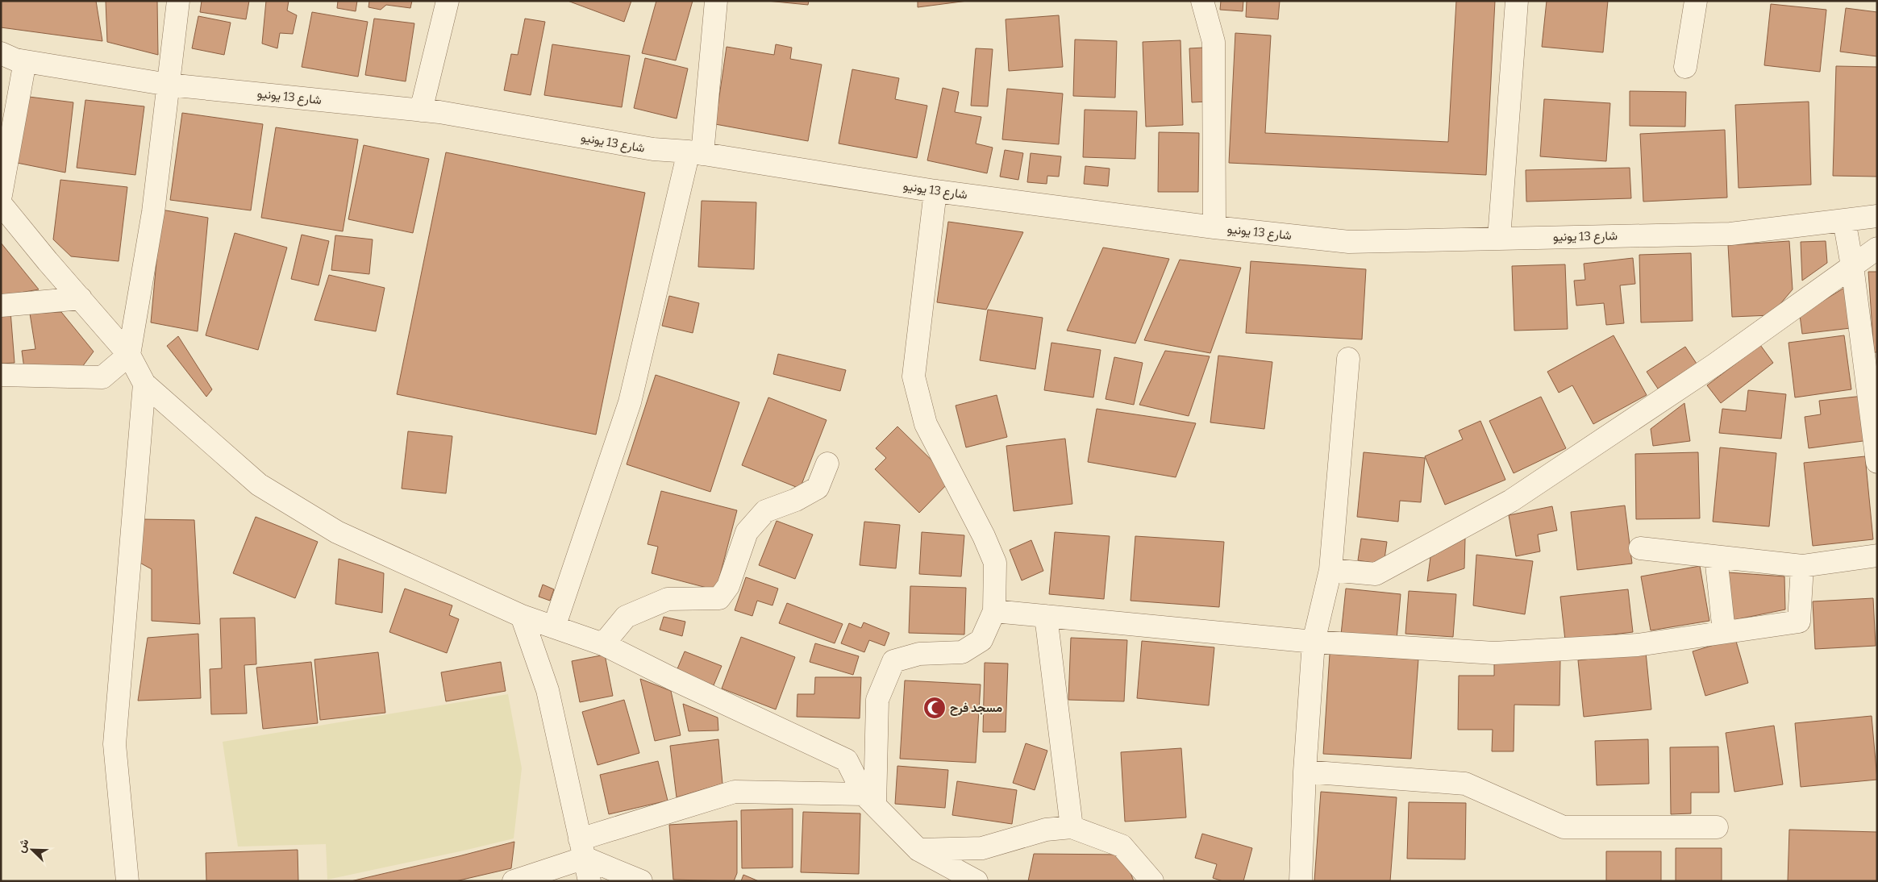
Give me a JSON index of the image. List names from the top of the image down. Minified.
{"streets":{"street":["شارع 13 يونيو"]},"places":{"mosque":["مسجد فرح"]},"north":"top left"}
